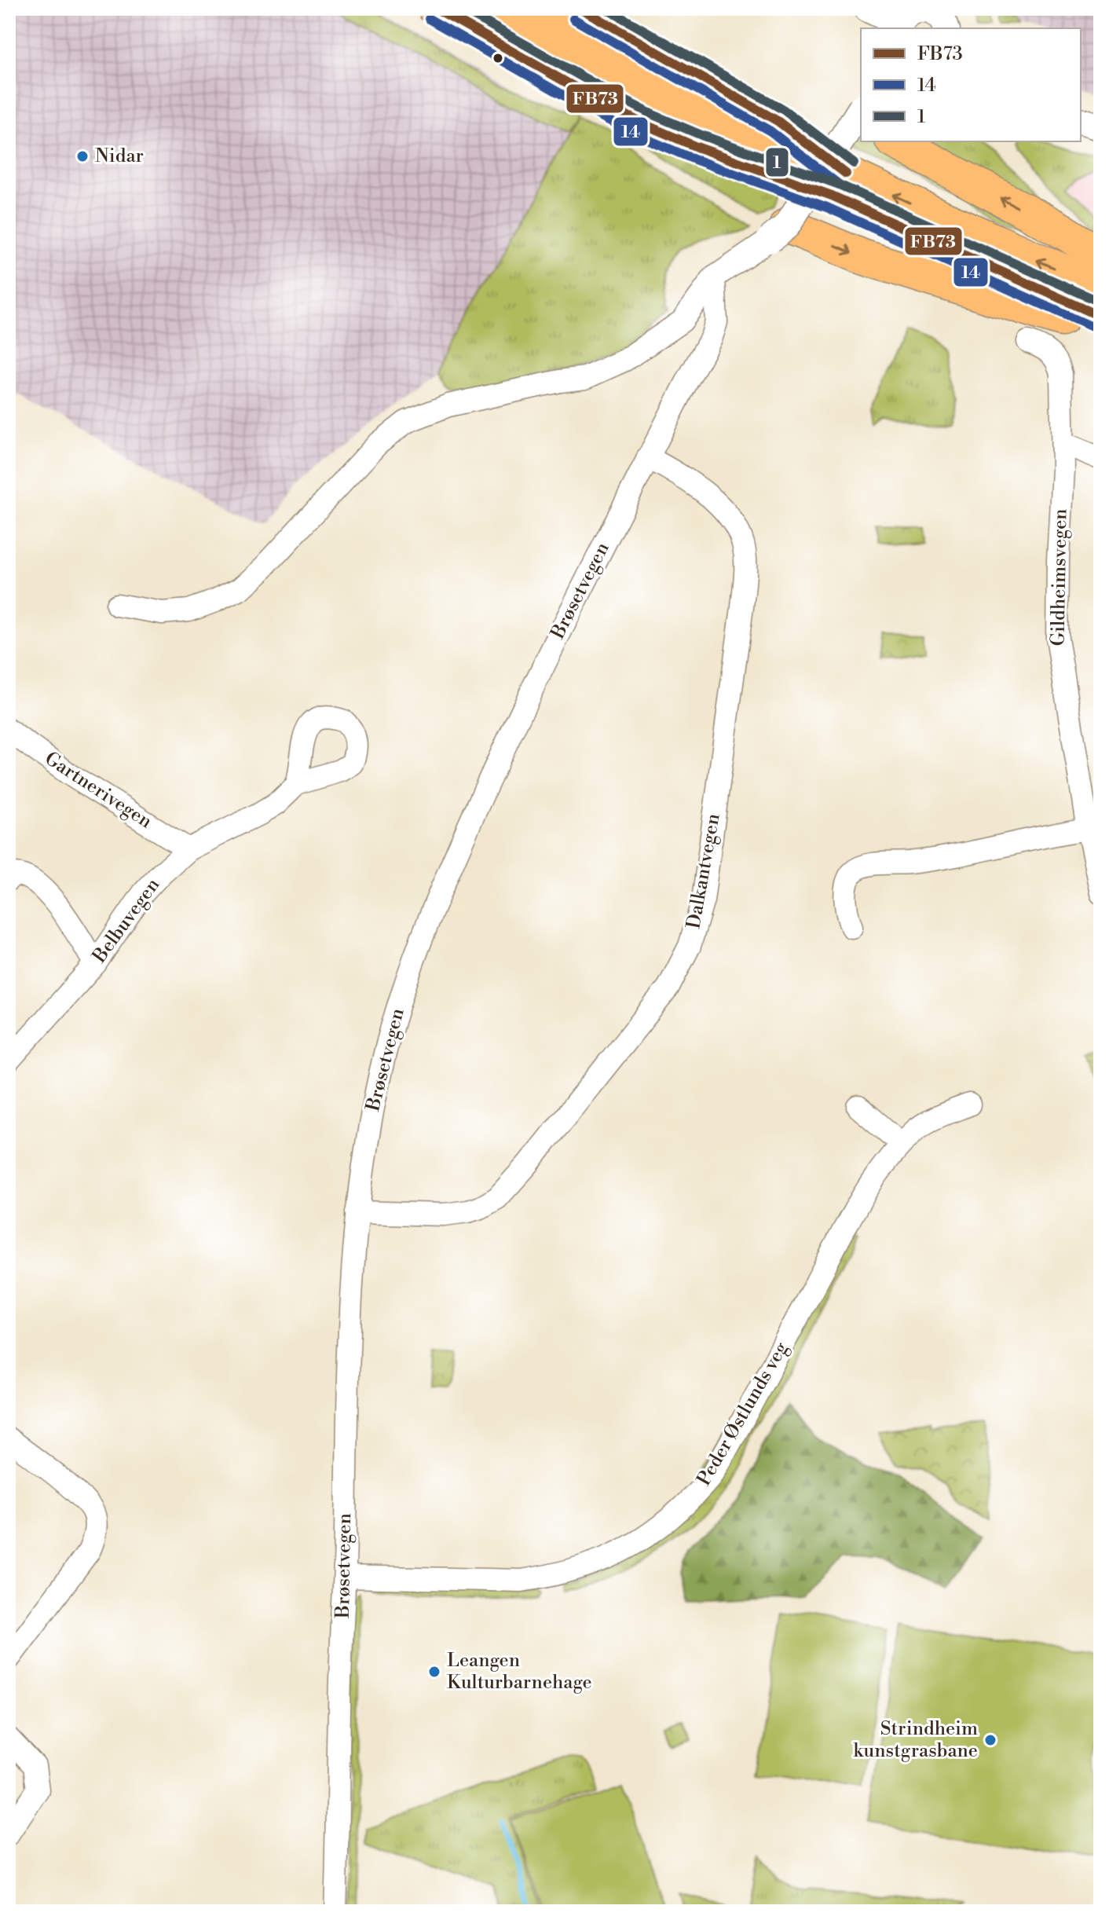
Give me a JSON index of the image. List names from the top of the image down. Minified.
{"streets":{"street":["Gildheimsvegen","Brøsetvegen","Gartnerivegen","Dalkantvegen","Belbuvegen","Peder Østlunds veg"]},"crossings":[["Brøsetvegen","Dalkantvegen"],["Brøsetvegen","Peder Østlunds veg"],["Gartnerivegen","Belbuvegen"]],"places":["Nidar","Leangen Kulturbarnehage","Strindheim kunstgrasbane"],"lines":["transit line FB73","transit line 1","transit line 14"],"legend":["FB73","14","1"]}
